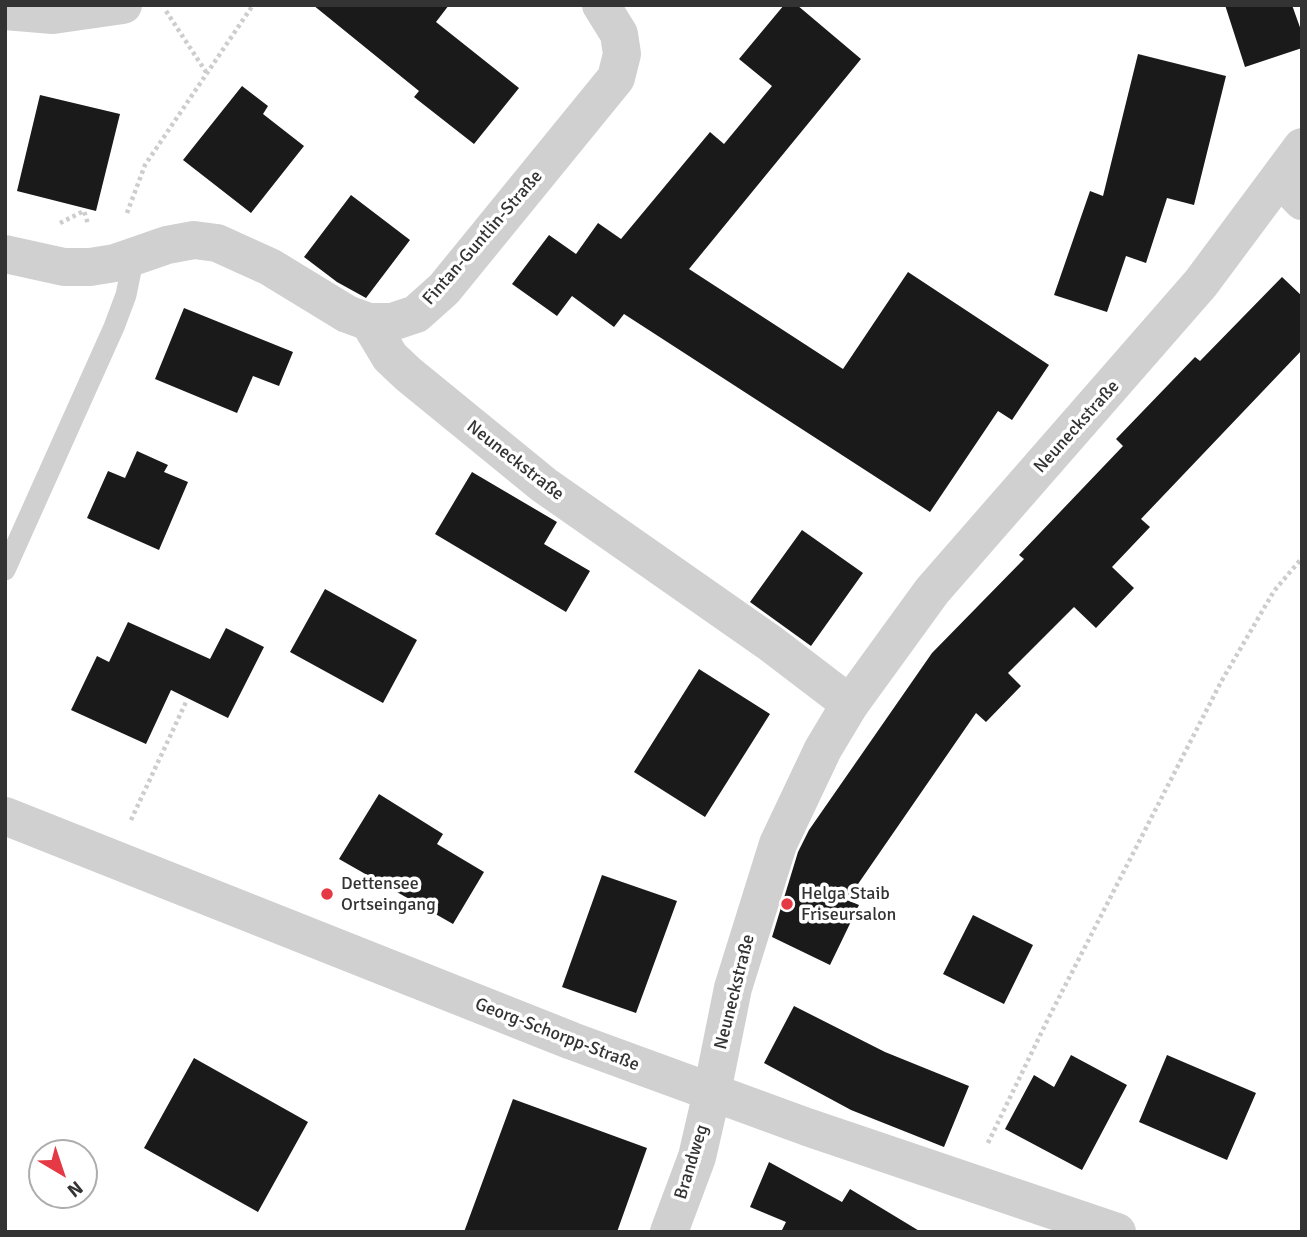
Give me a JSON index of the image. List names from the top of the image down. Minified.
{"streets":{"street":["Fintan-Guntlin-Straße","Neuneckstraße","Georg-Schorpp-Straße","Brandweg"]},"crossings":[["Fintan-Guntlin-Straße","Neuneckstraße"],["Neuneckstraße","Georg-Schorpp-Straße"],["Neuneckstraße","Brandweg"],["Georg-Schorpp-Straße","Brandweg"]],"places":["Dettensee Ortseingang","Helga Staib Friseursalon"],"north":"bottom right"}
